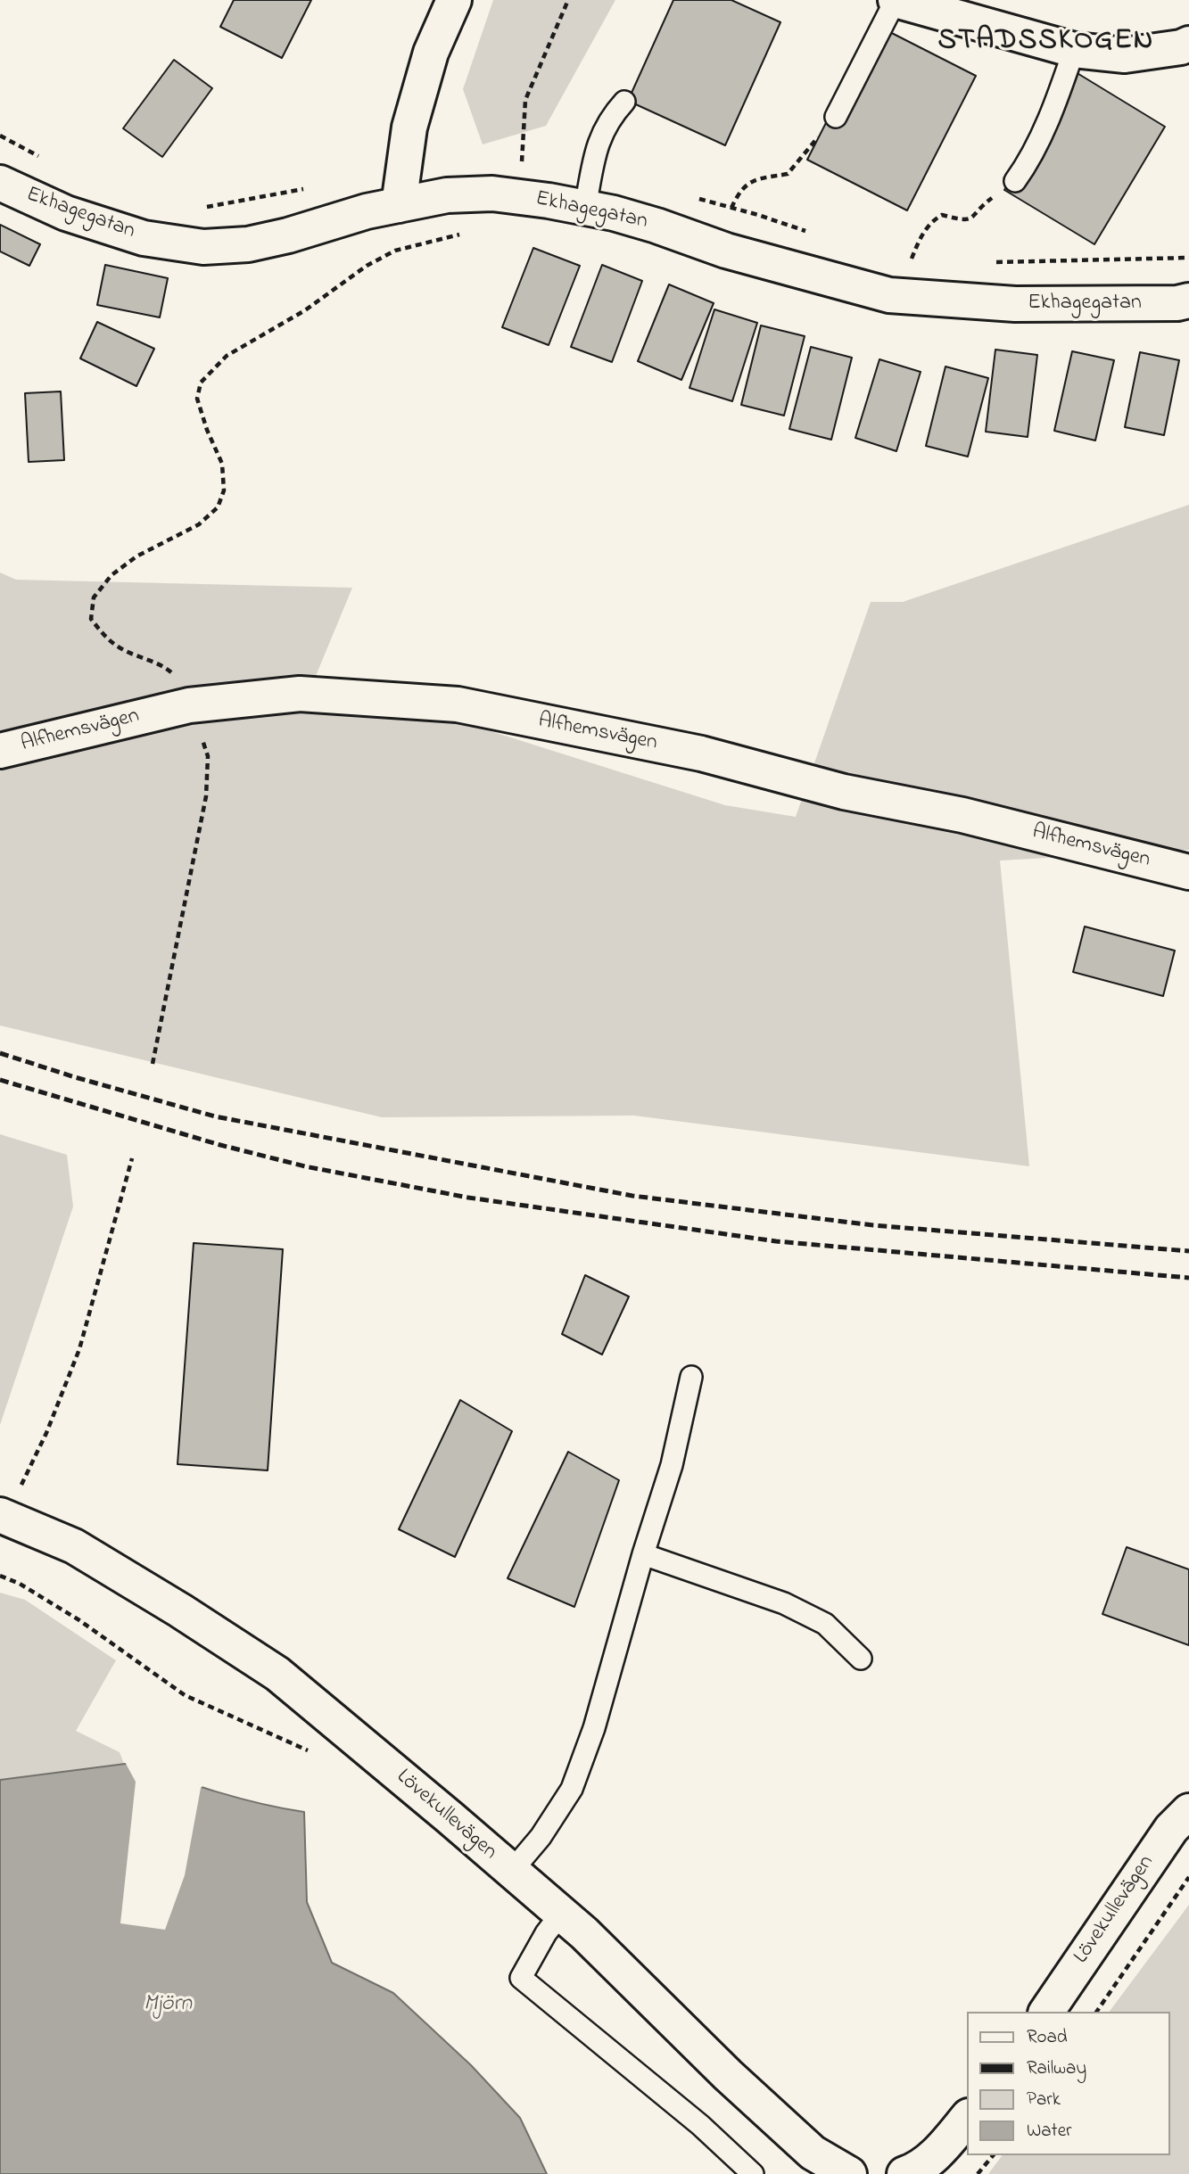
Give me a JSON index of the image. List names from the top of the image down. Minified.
{"streets":{"street":["Ekhagegatan","Alfhemsvägen","Lövekullevägen"]},"districts":["STADSSKOGEN"],"water":["Mjörn"],"legend":["Road","Railway","Park","Water"]}
